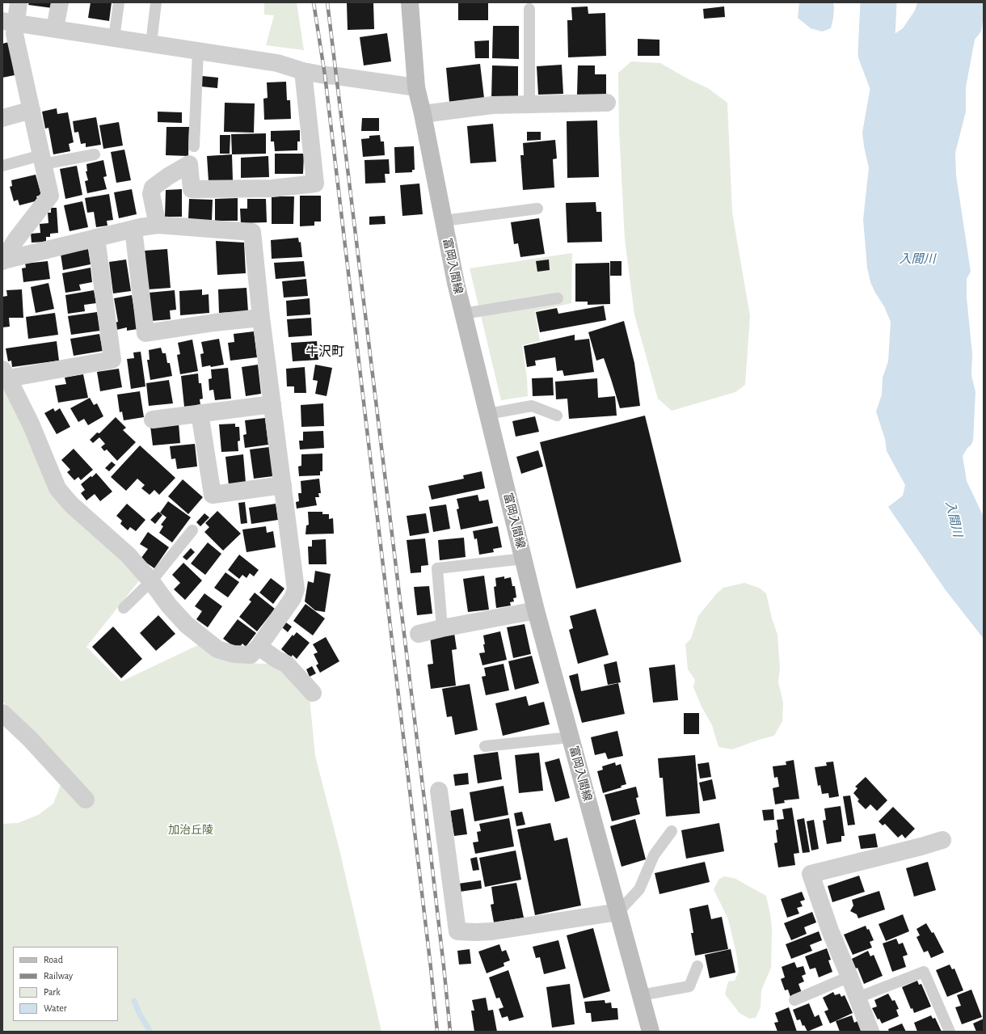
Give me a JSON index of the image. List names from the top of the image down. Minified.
{"streets":{"main road":["富岡入間線"]},"districts":["牛沢町"],"water":["入間川"],"parks":["加治丘陵"],"legend":["Road","Railway","Park","Water"]}
